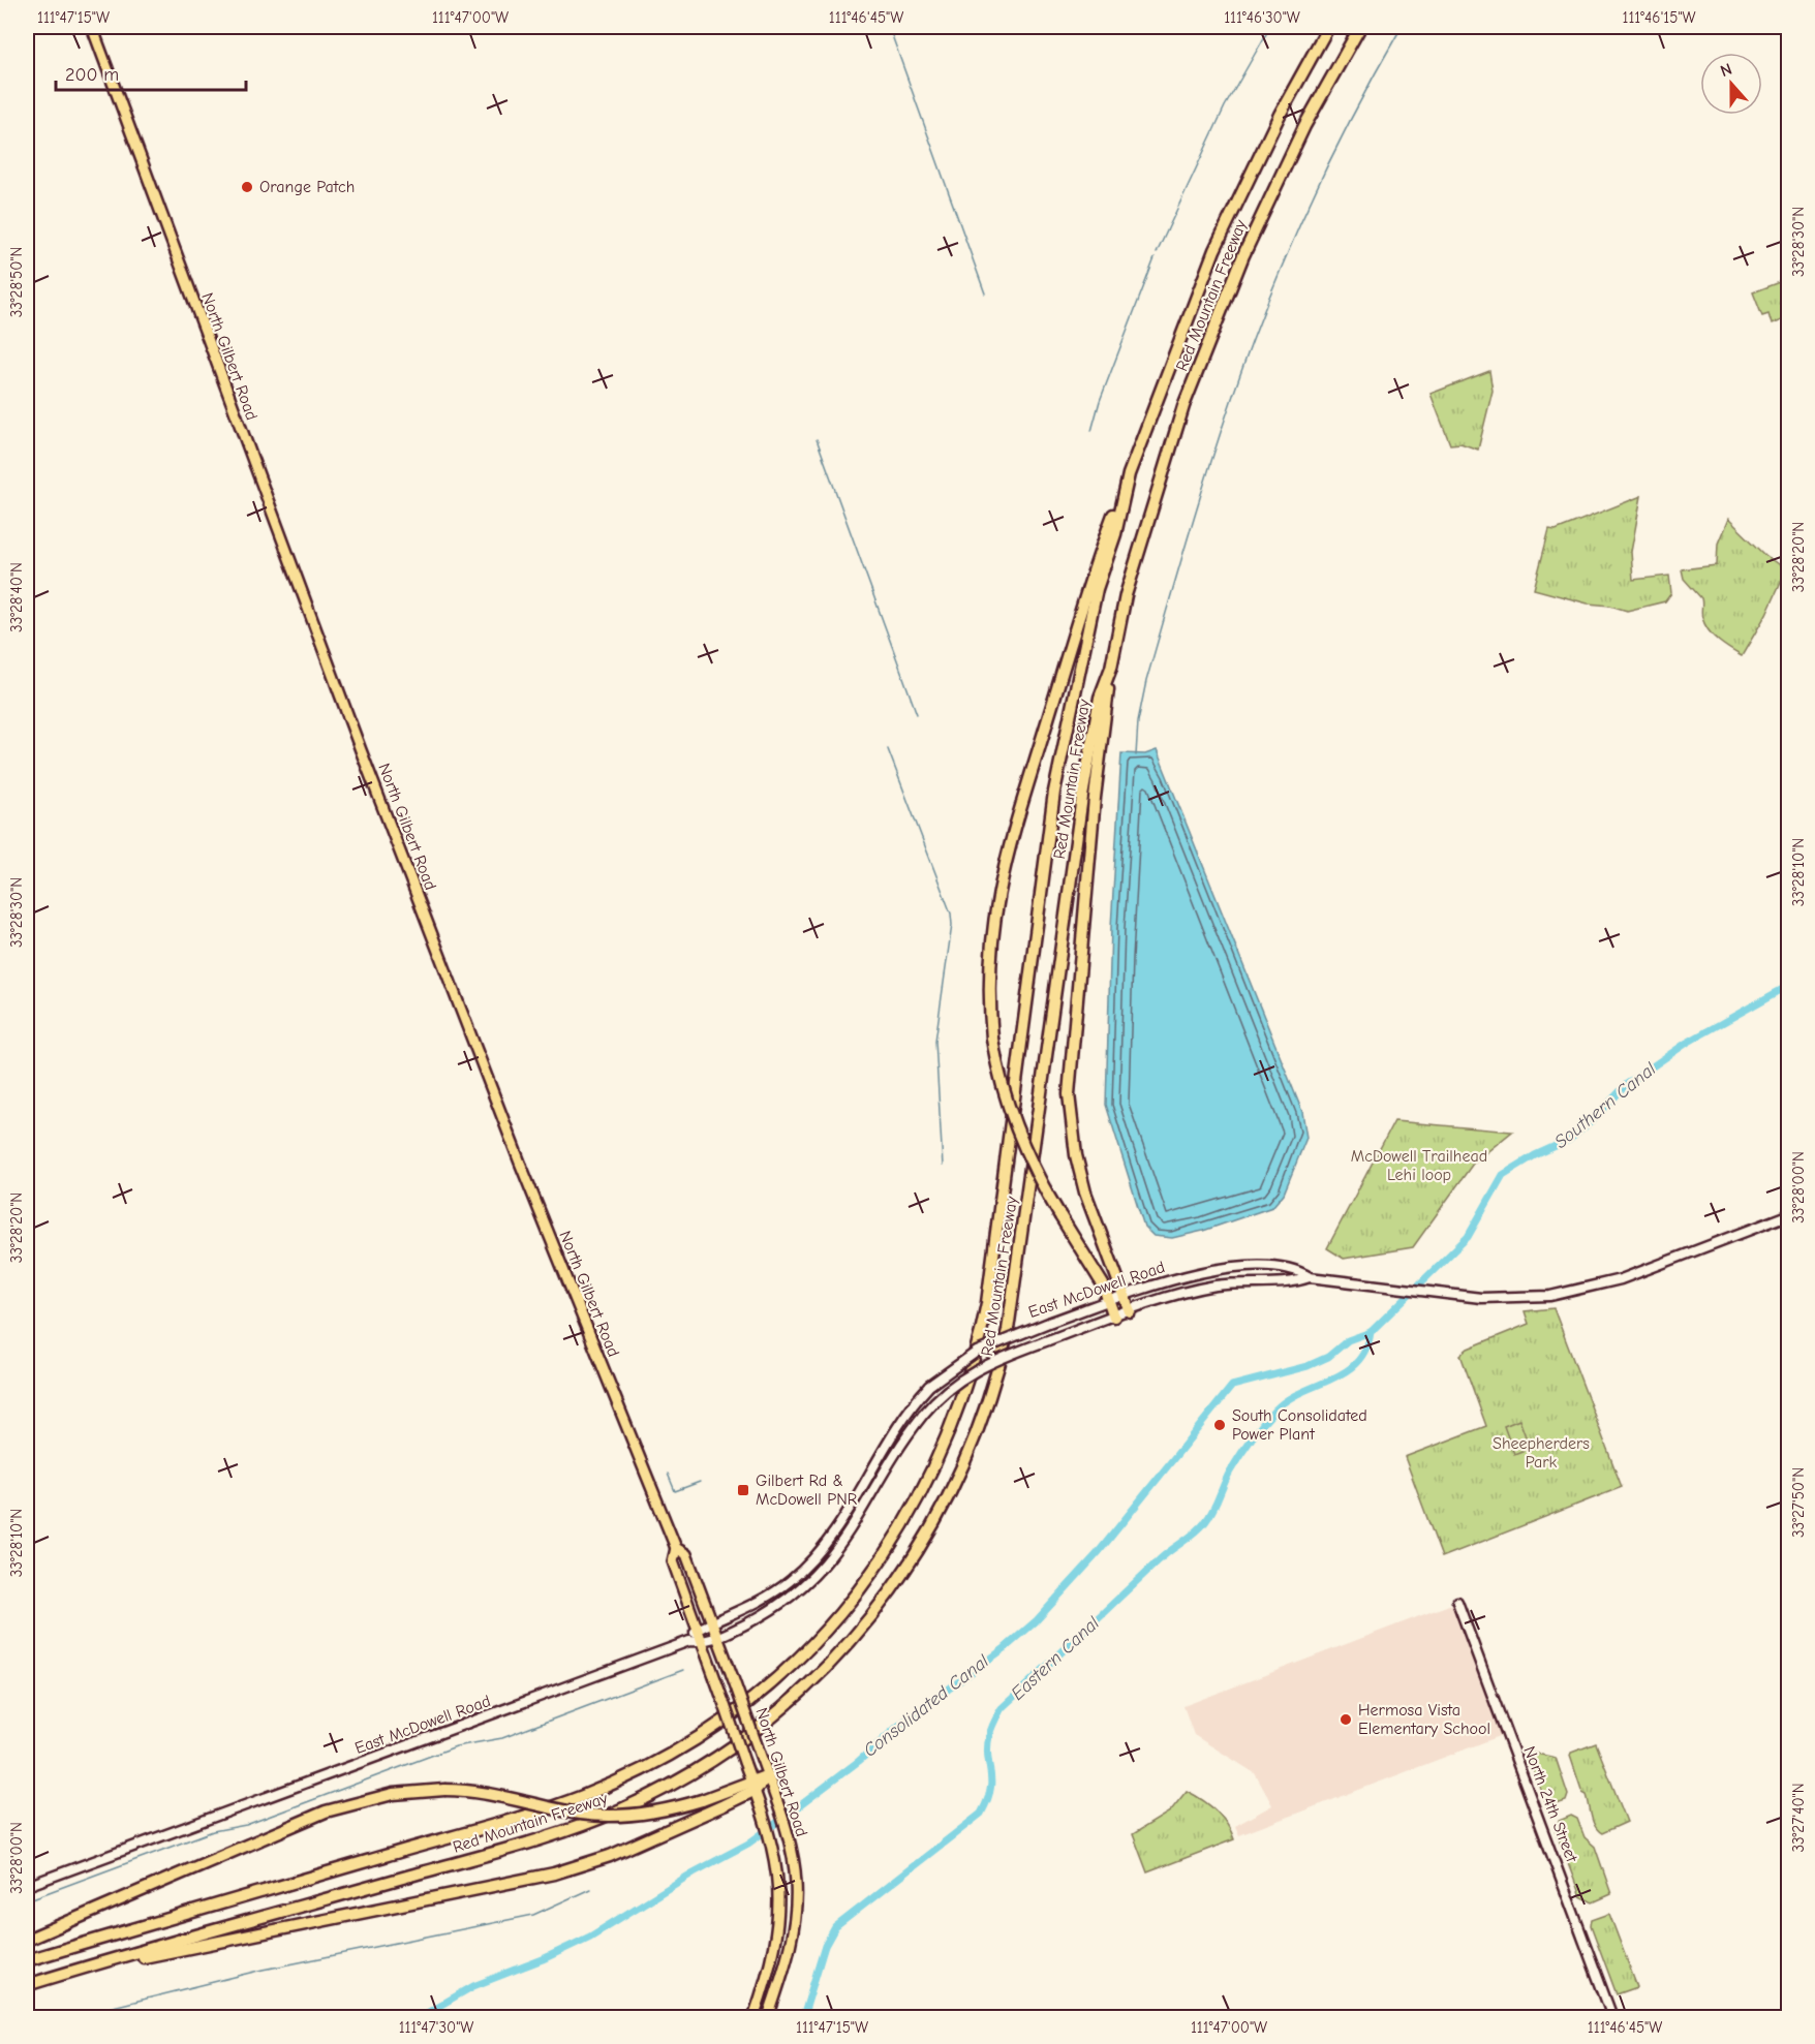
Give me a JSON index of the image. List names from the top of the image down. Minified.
{"streets":{"highway":["Red Mountain Freeway"],"main road":["North Gilbert Road","East McDowell Road","North 24th Street"]},"crossings":[["North Gilbert Road","East McDowell Road"]],"water":["Southern Canal","Eastern Canal","Consolidated Canal"],"parks":["McDowell Trailhead Lehi loop","Sheepherders Park"],"places":{"other":["Orange Patch","South Consolidated Power Plant","Hermosa Vista Elementary School"],"transit":["Gilbert Rd & McDowell PNR"]},"scale_bar":"200 m","north":"top","coordinates":["111°47'15\"W","111°47'00\"W","111°46'45\"W","111°46'30\"W","111°46'15\"W","33°28'30\"N","33°28'50\"N","33°28'20\"N","33°28'40\"N","33°28'10\"N","33°28'00\"N","33°27'50\"N","33°27'40\"N","111°47'30\"W"]}
